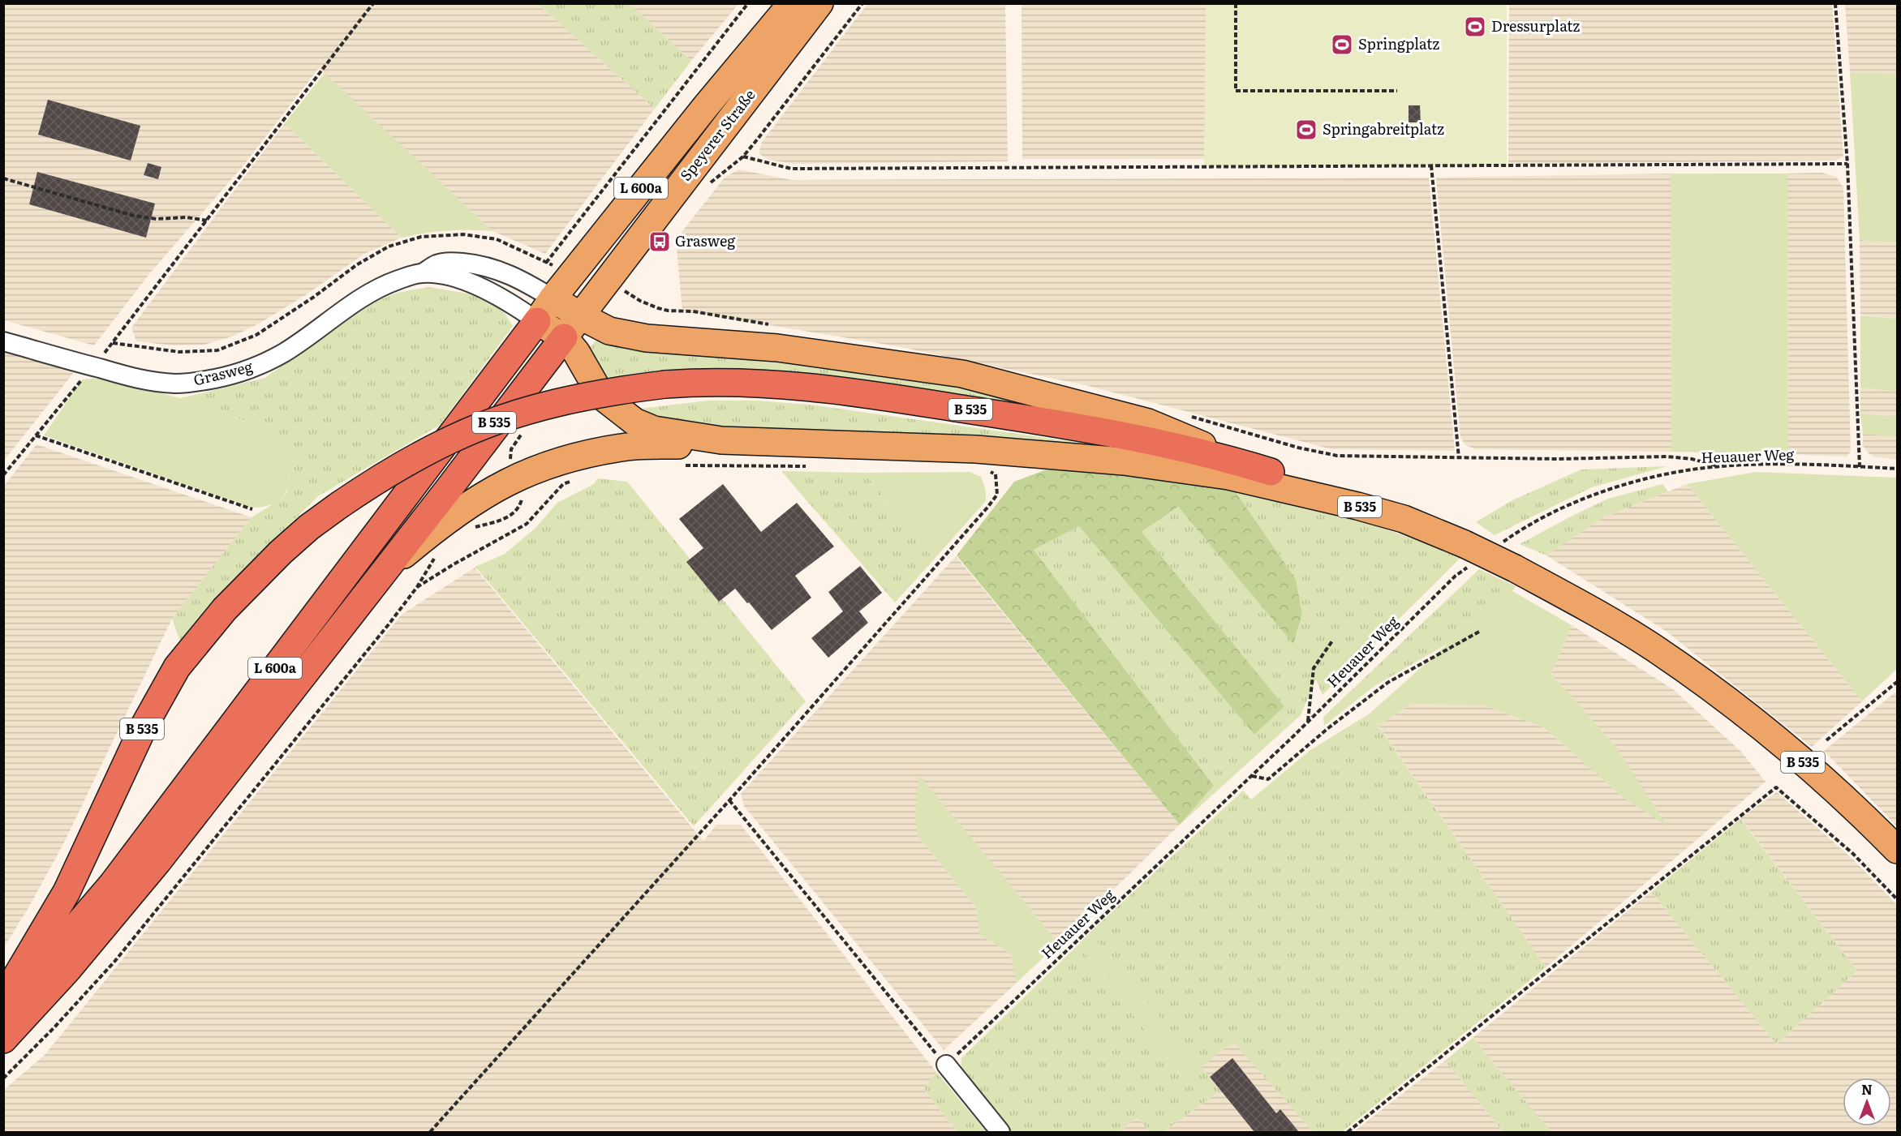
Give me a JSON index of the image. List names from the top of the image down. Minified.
{"streets":{"highway":["L 600a","B 535"],"main road":["Speyerer Straße"],"street":["Grasweg"],"path":["Heuauer Weg"]},"crossings":[["Speyerer Straße","L 600a"],["Speyerer Straße","Grasweg"],["L 600a","Grasweg"],["L 600a","B 535"],["B 535","Heuauer Weg"]],"places":{"sports":["Dressurplatz","Springplatz","Springabreitplatz"],"bus stop":["Grasweg"]},"north":"top"}
